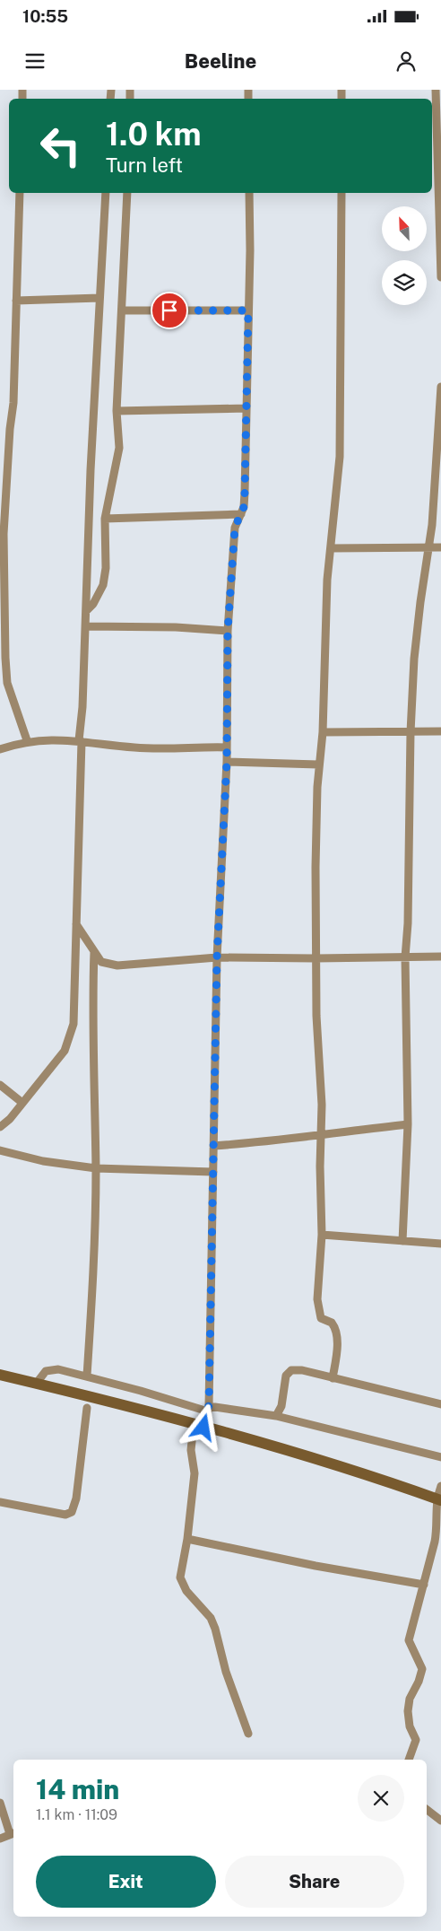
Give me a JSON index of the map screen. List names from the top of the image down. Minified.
{"north":"top left","page":{"status":"10:55","header":"Beeline","turn":["1.0 km","Turn left"],"heading":["14 min","1.1 km · 11:09"],"buttons":["Exit","Share"]}}
